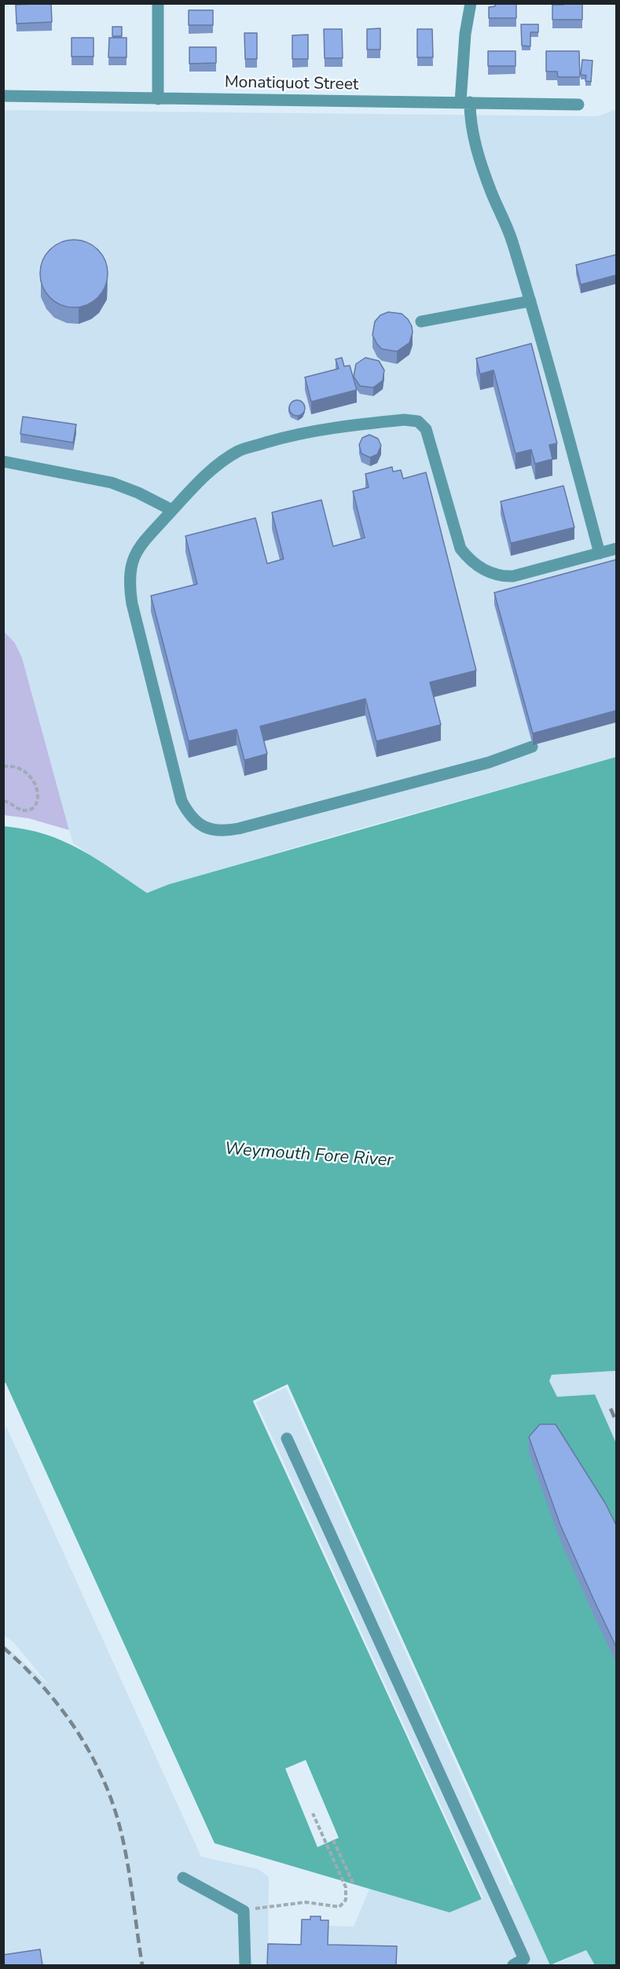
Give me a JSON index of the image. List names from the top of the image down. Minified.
{"streets":{"street":["Monatiquot Street"]},"water":["Weymouth Fore River"]}
